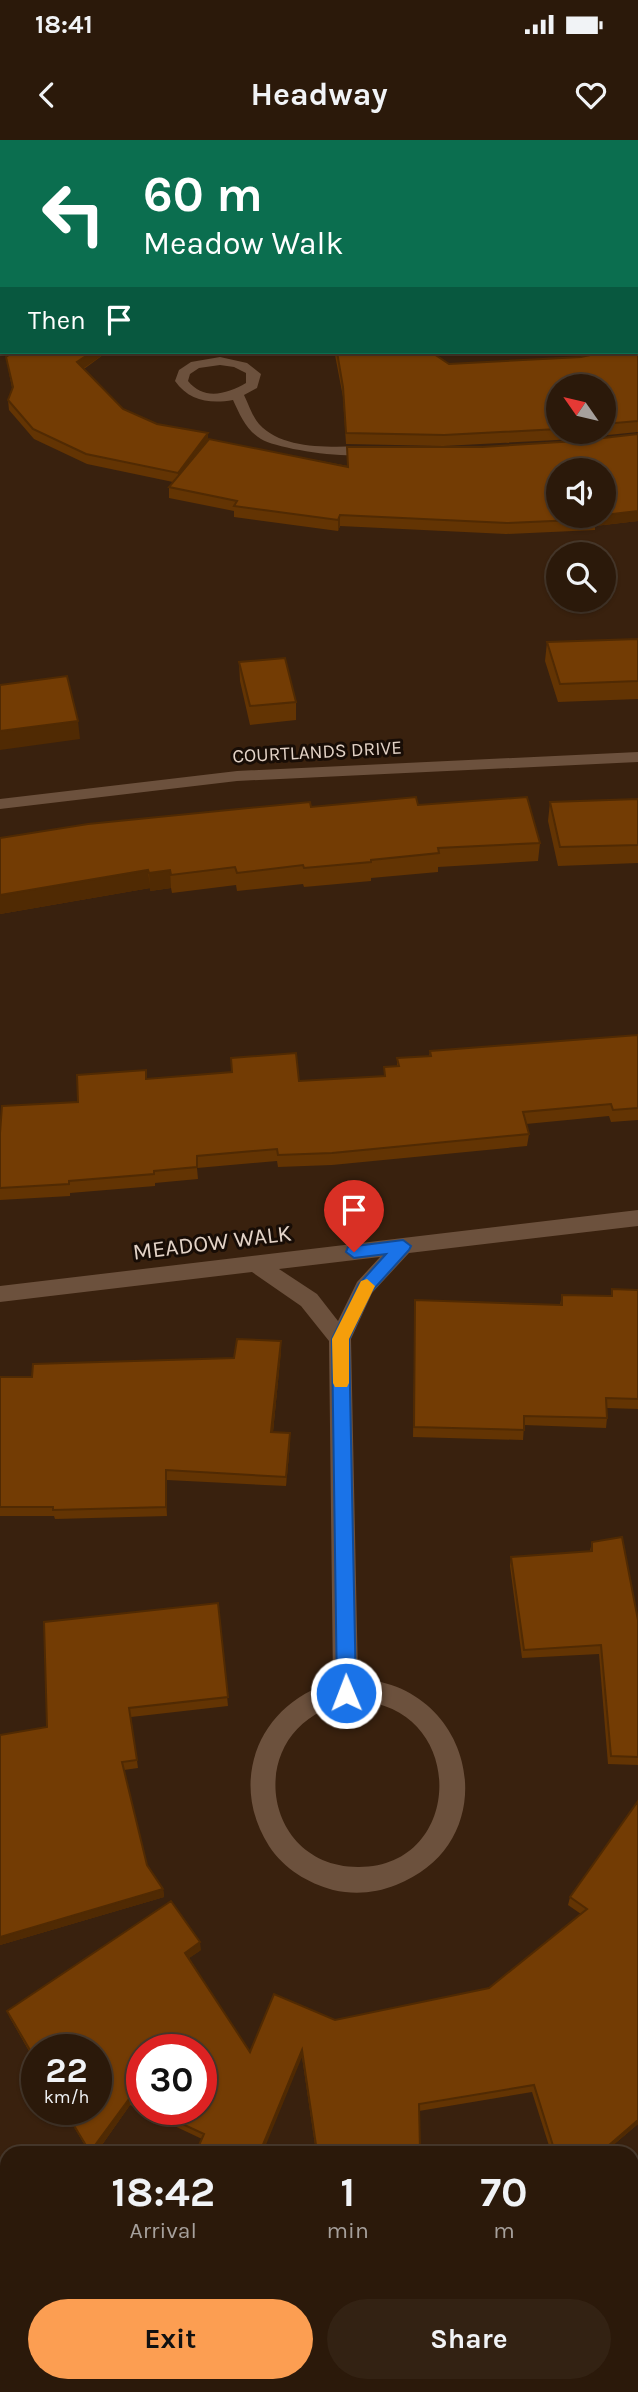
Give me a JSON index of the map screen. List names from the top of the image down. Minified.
{"streets":{"street":["COURTLANDS DRIVE","MEADOW WALK"]},"north":"top left","page":{"status":"18:41","header":"Headway","turn":["60 m","Meadow Walk"],"then":"Then","speed":"22 km/h","limit":"30","eta":["18:42","Arrival","1","min","70","m"],"buttons":["Exit","Share"]}}
